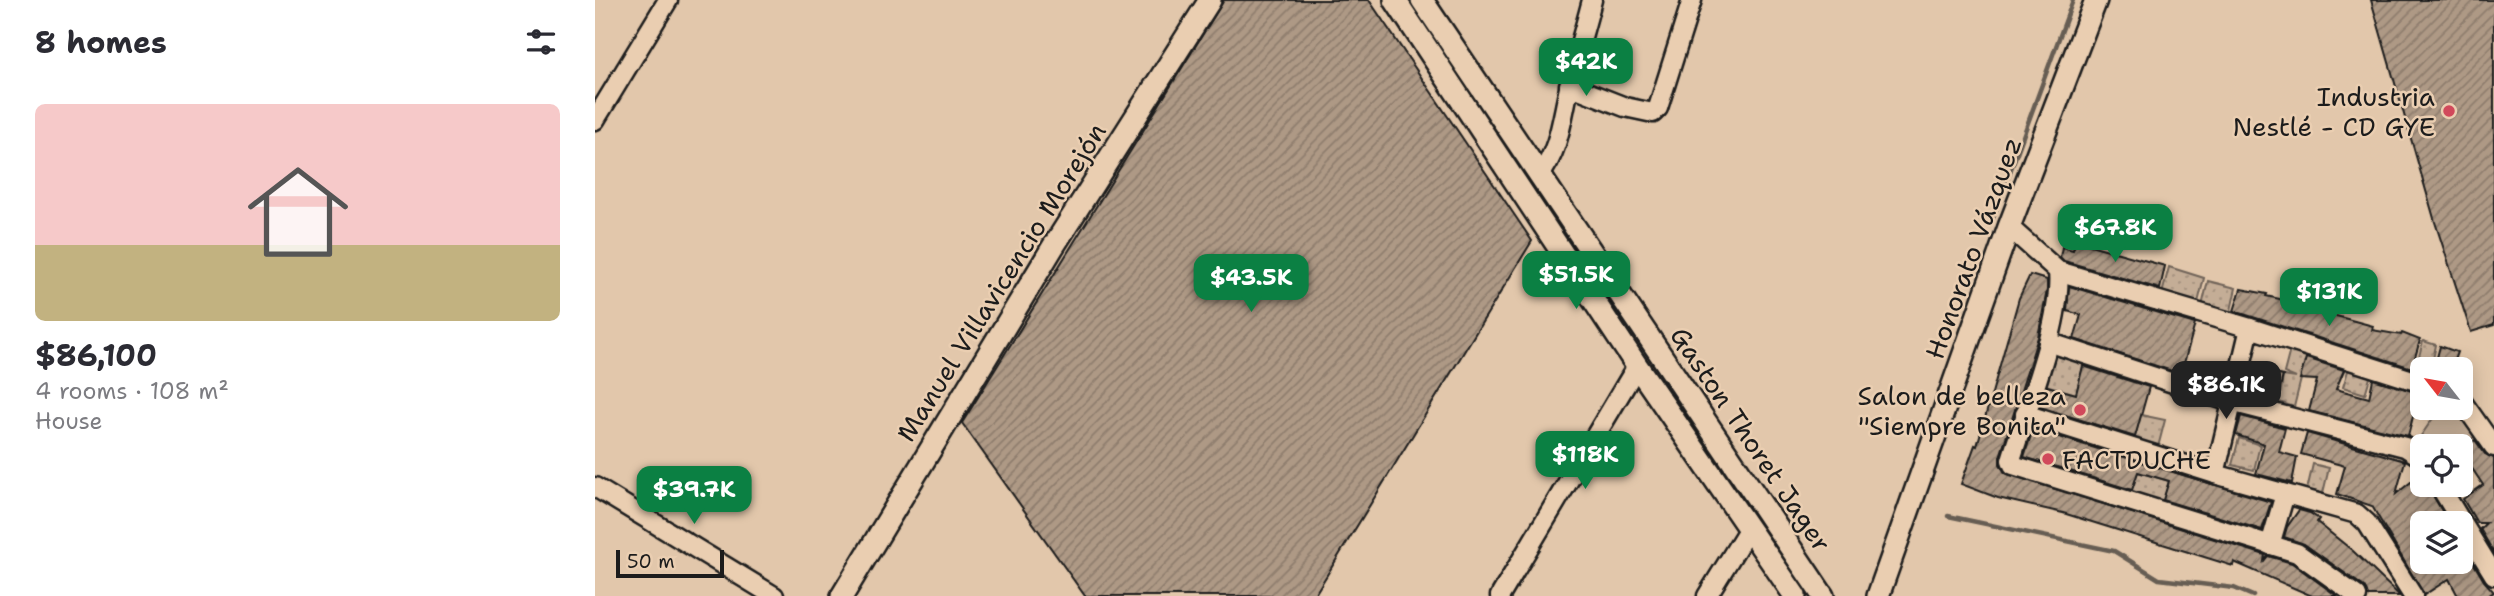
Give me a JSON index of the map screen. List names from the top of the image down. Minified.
{"streets":{"street":["Honorato Vázquez","Manuel Villavicencio Morejón","Gaston Thoret Jager"]},"places":["Industria Nestlé - CD GYE","Salon de belleza \"Siempre Bonita\"","FACTDUCHE"],"scale_bar":"50 m","north":"top left","page":{"heading":"8 homes","price":["$42K","$67.8K","$51.5K","$43.5K","$131K","$86.1K","$118K","$39.7K"],"list":[{"name":"$86,100","note":"4 rooms · 108 m² · House"}],"scale":"50 m"}}
